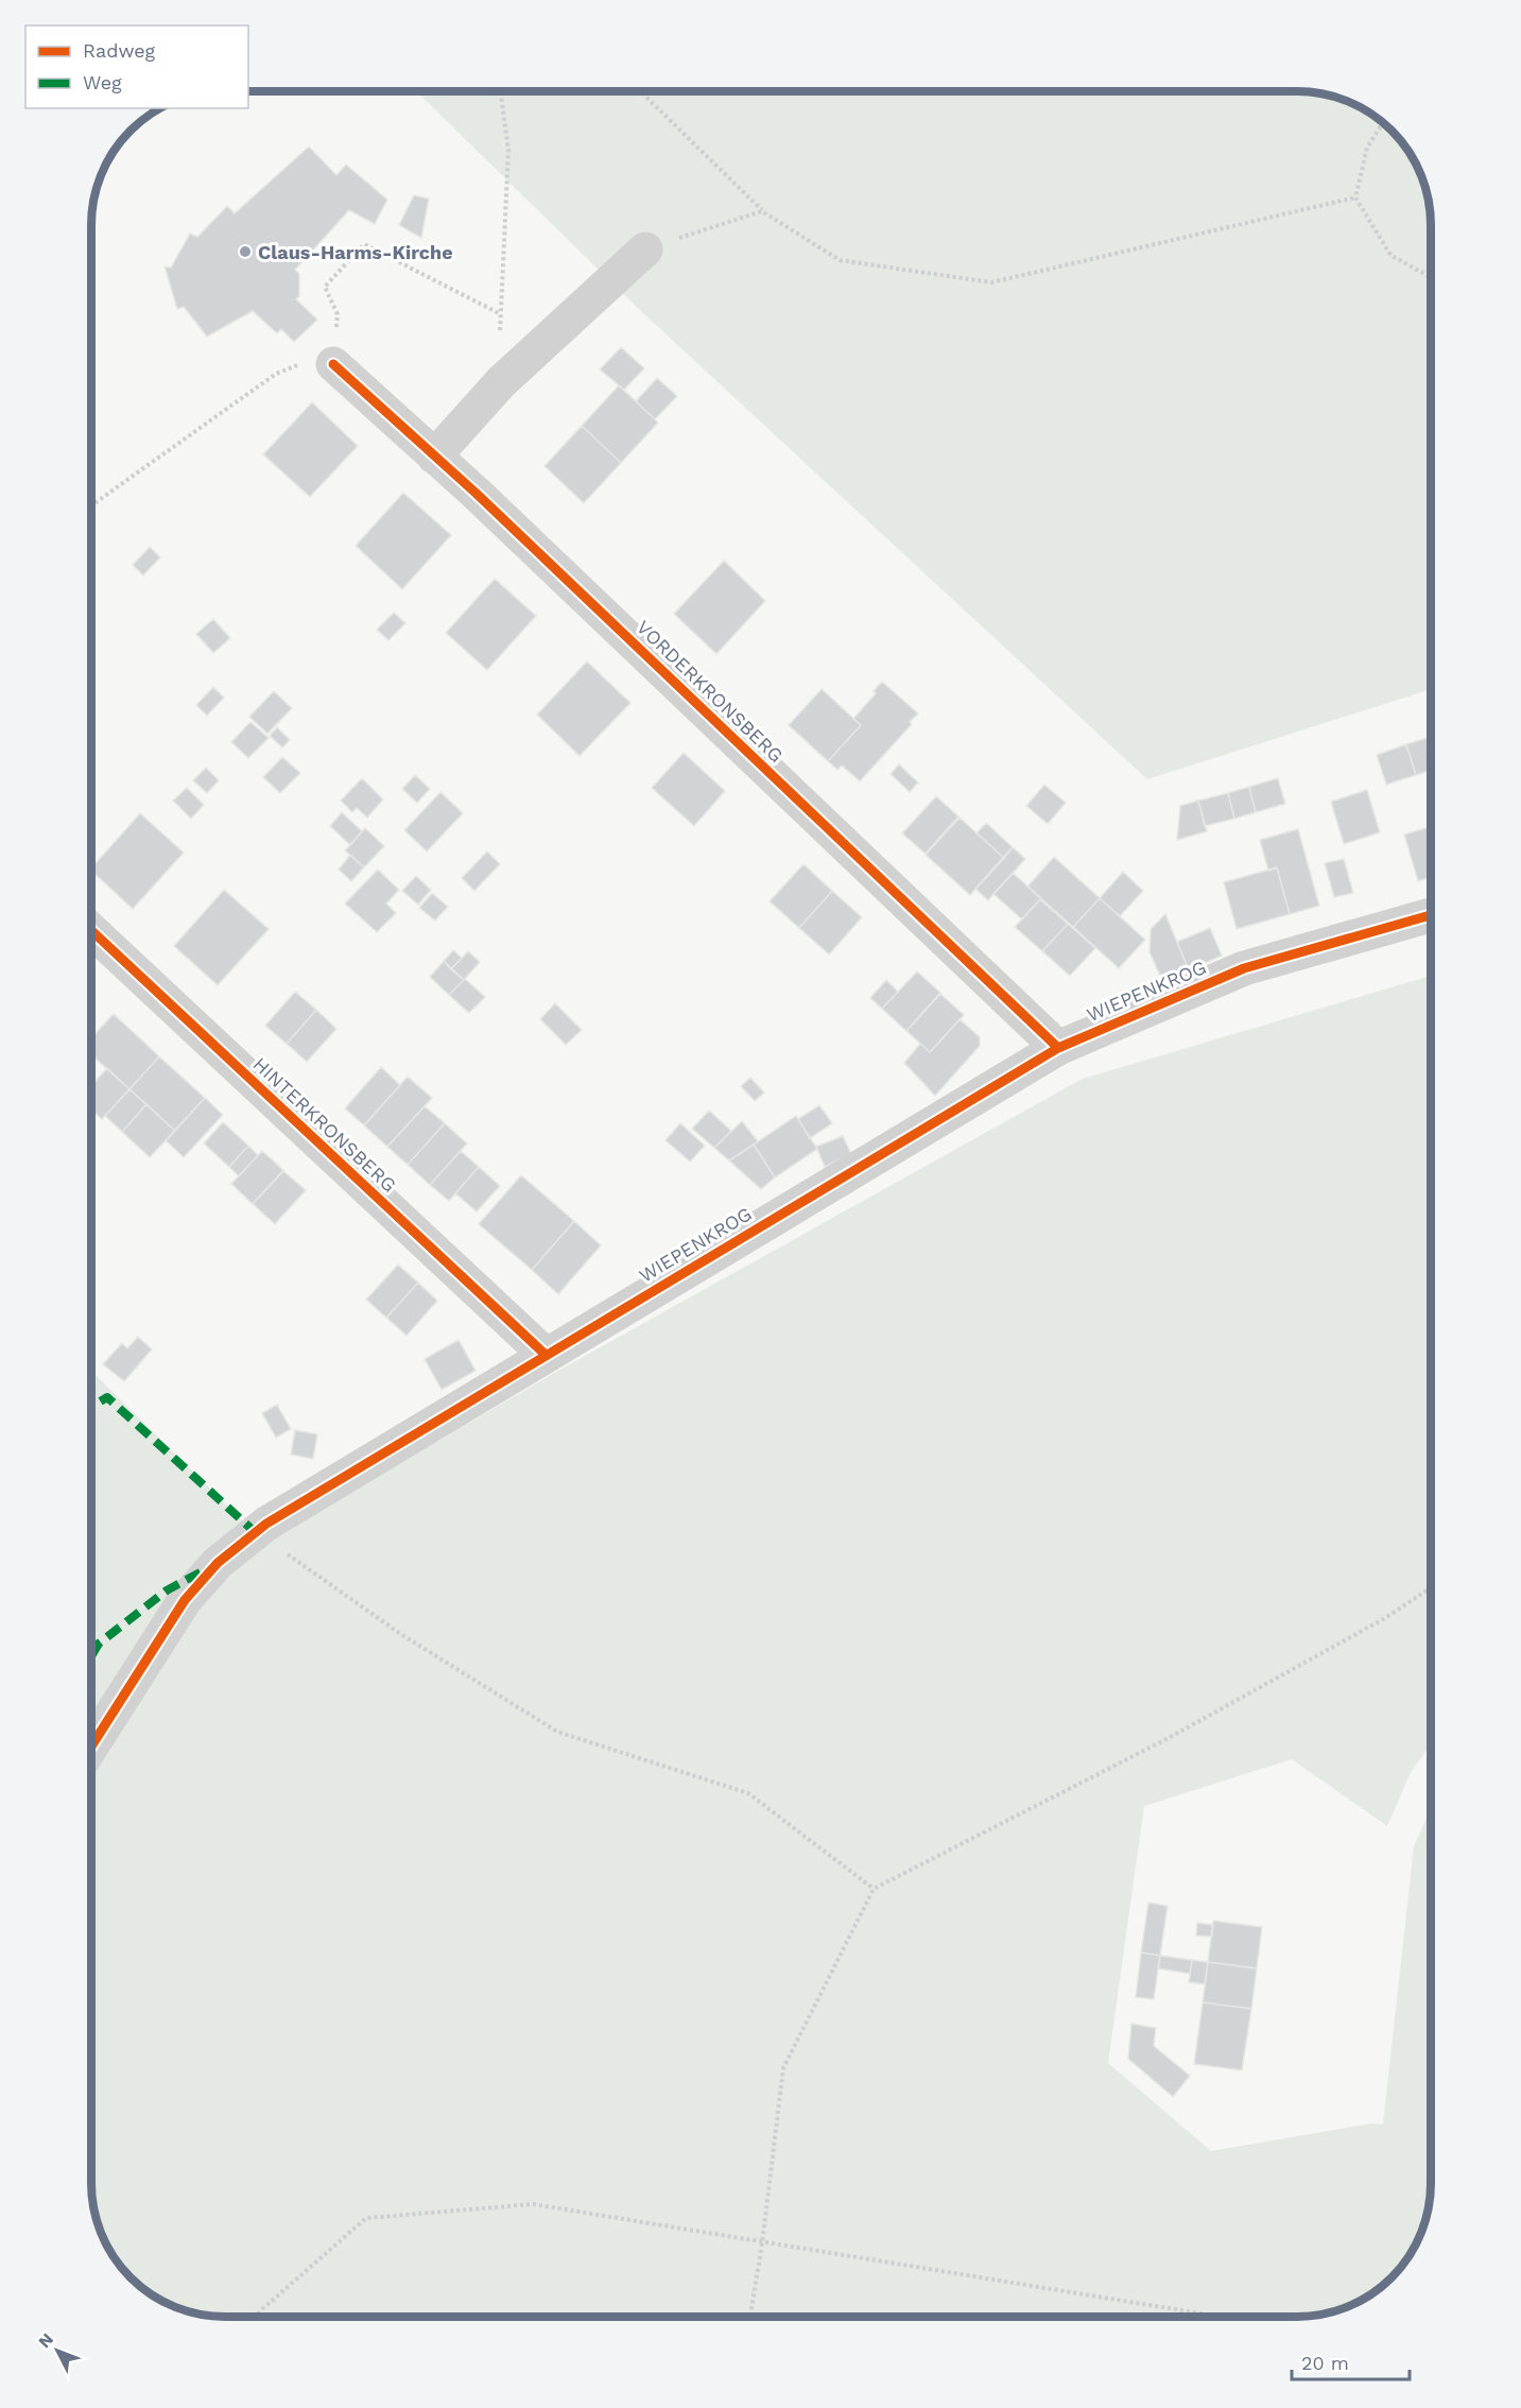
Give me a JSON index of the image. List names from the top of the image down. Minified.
{"streets":{"street":["VORDERKRONSBERG","WIEPENKROG","HINTERKRONSBERG"]},"crossings":[["VORDERKRONSBERG","WIEPENKROG"],["WIEPENKROG","HINTERKRONSBERG"]],"places":["Claus-Harms-Kirche"],"legend":["Radweg","Weg"],"scale_bar":"20 m","north":"top left"}
